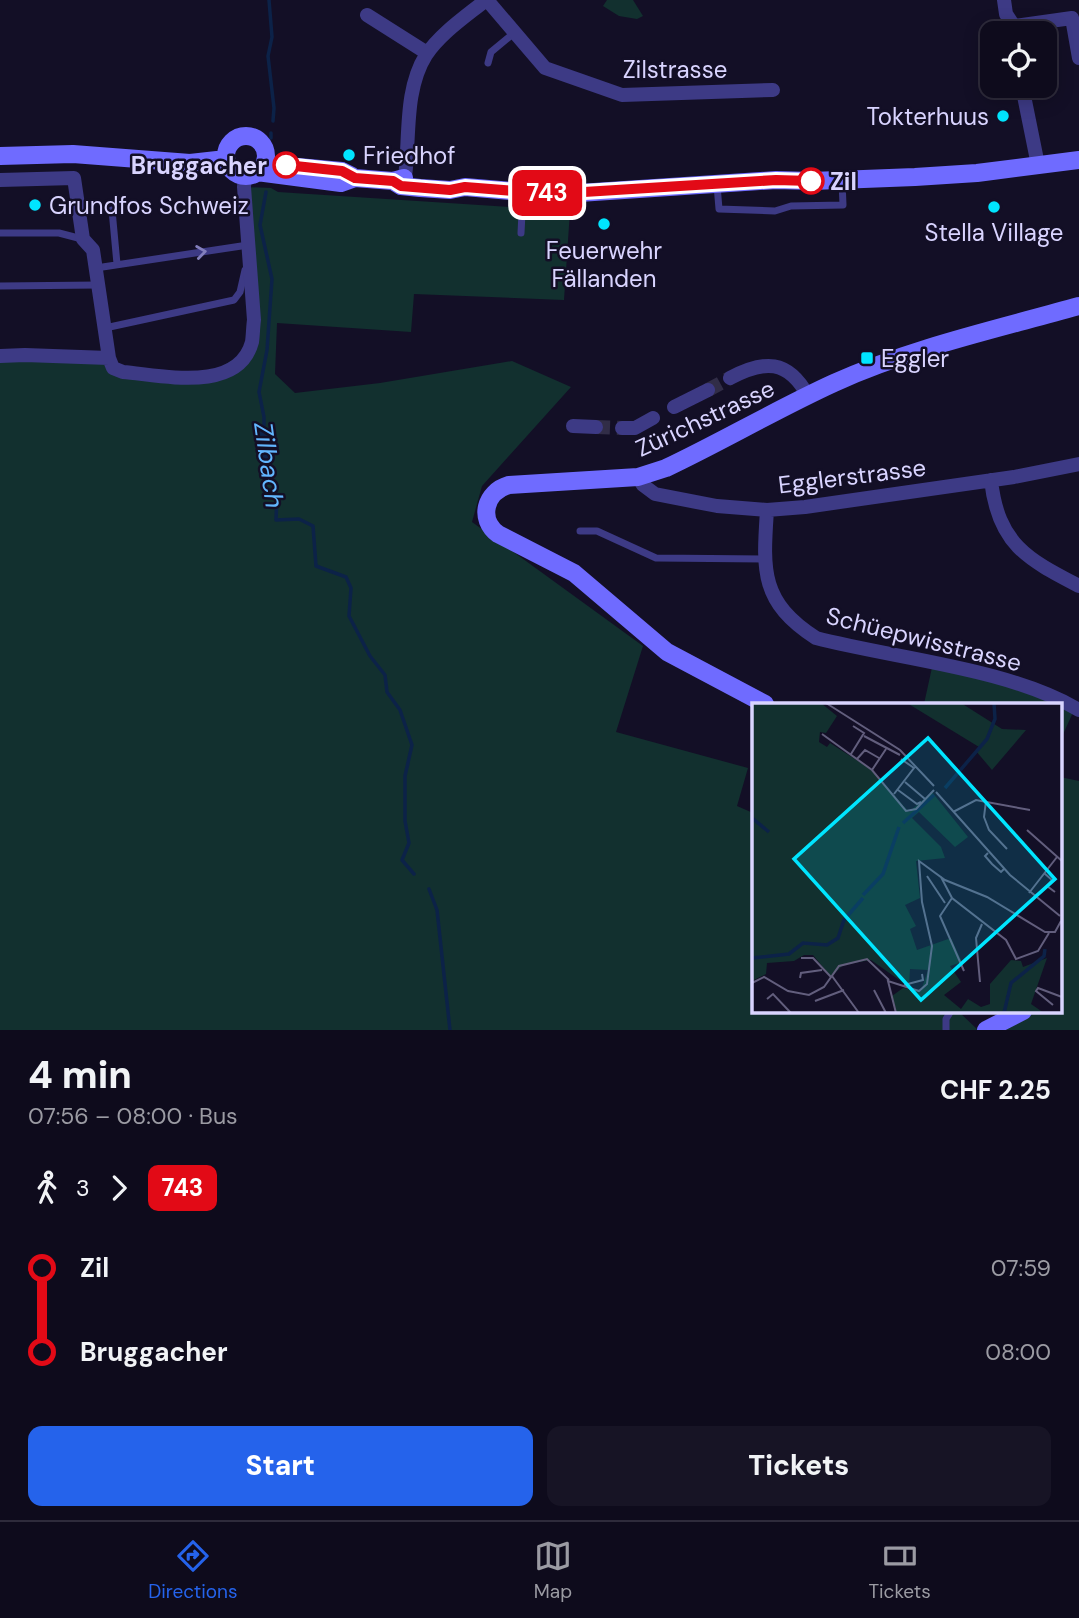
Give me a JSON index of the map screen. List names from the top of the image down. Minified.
{"streets":{"main road":["Zürichstrasse"],"street":["Zilstrasse","Egglerstrasse","Schüepwisstrasse"]},"crossings":[["Zürichstrasse","Egglerstrasse"],["Egglerstrasse","Schüepwisstrasse"]],"water":["Zilbach"],"places":{"other":["Tokterhuus","Friedhof","Bruggacher","Zil","Grundfos Schweiz","Stella Village","Feuerwehr Fällanden"],"transit":["Eggler"]},"lines":["bus line 743"],"page":{"on_map":"743","heading":["4 min","07:56 – 08:00 · Bus","CHF 2.25"],"legs":["3","743"],"list":[{"name":"Zil","value":"07:59"},{"name":"Bruggacher","value":"08:00"}],"buttons":["Start","Tickets"],"tabs":["Directions","Map","Tickets"]}}
